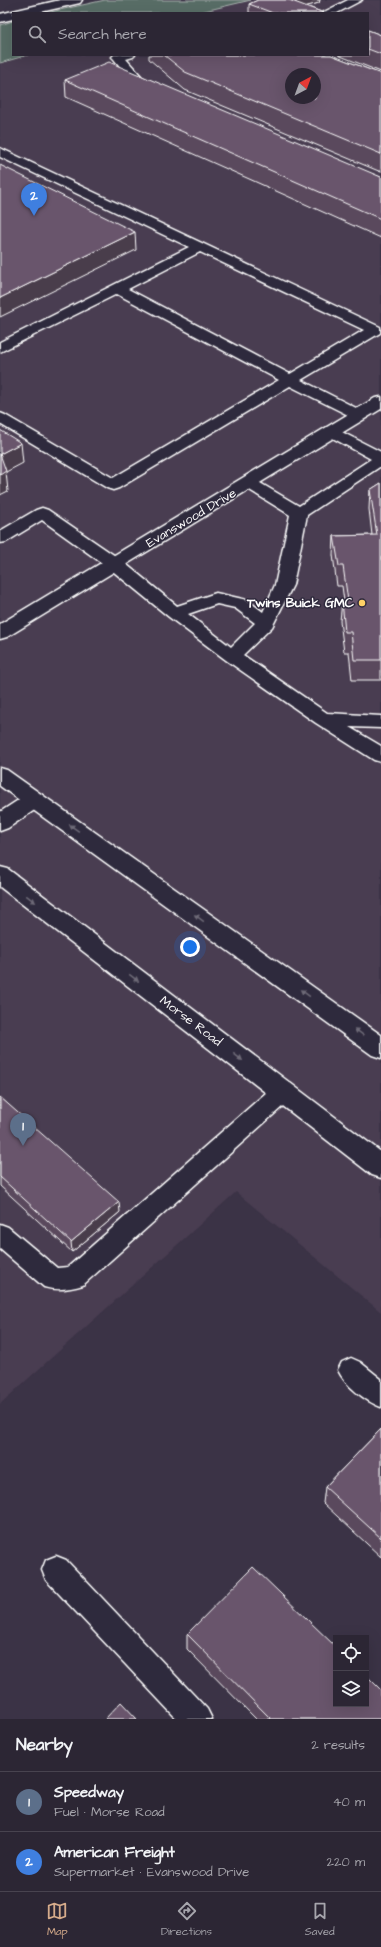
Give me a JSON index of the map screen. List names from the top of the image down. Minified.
{"streets":{"main road":["Evanswood Drive","Morse Road"]},"places":["Twins Buick GMC"],"north":"top right","page":{"search":"Search here","pins":["2","1"],"heading":["Nearby","2 results"],"list":[{"mark":"1","name":"Speedway","note":"Fuel · Morse Road","value":"40 m"},{"mark":"2","name":"American Freight","note":"Supermarket · Evanswood Drive","value":"220 m"}],"nav":["Map","Directions","Saved"]}}
